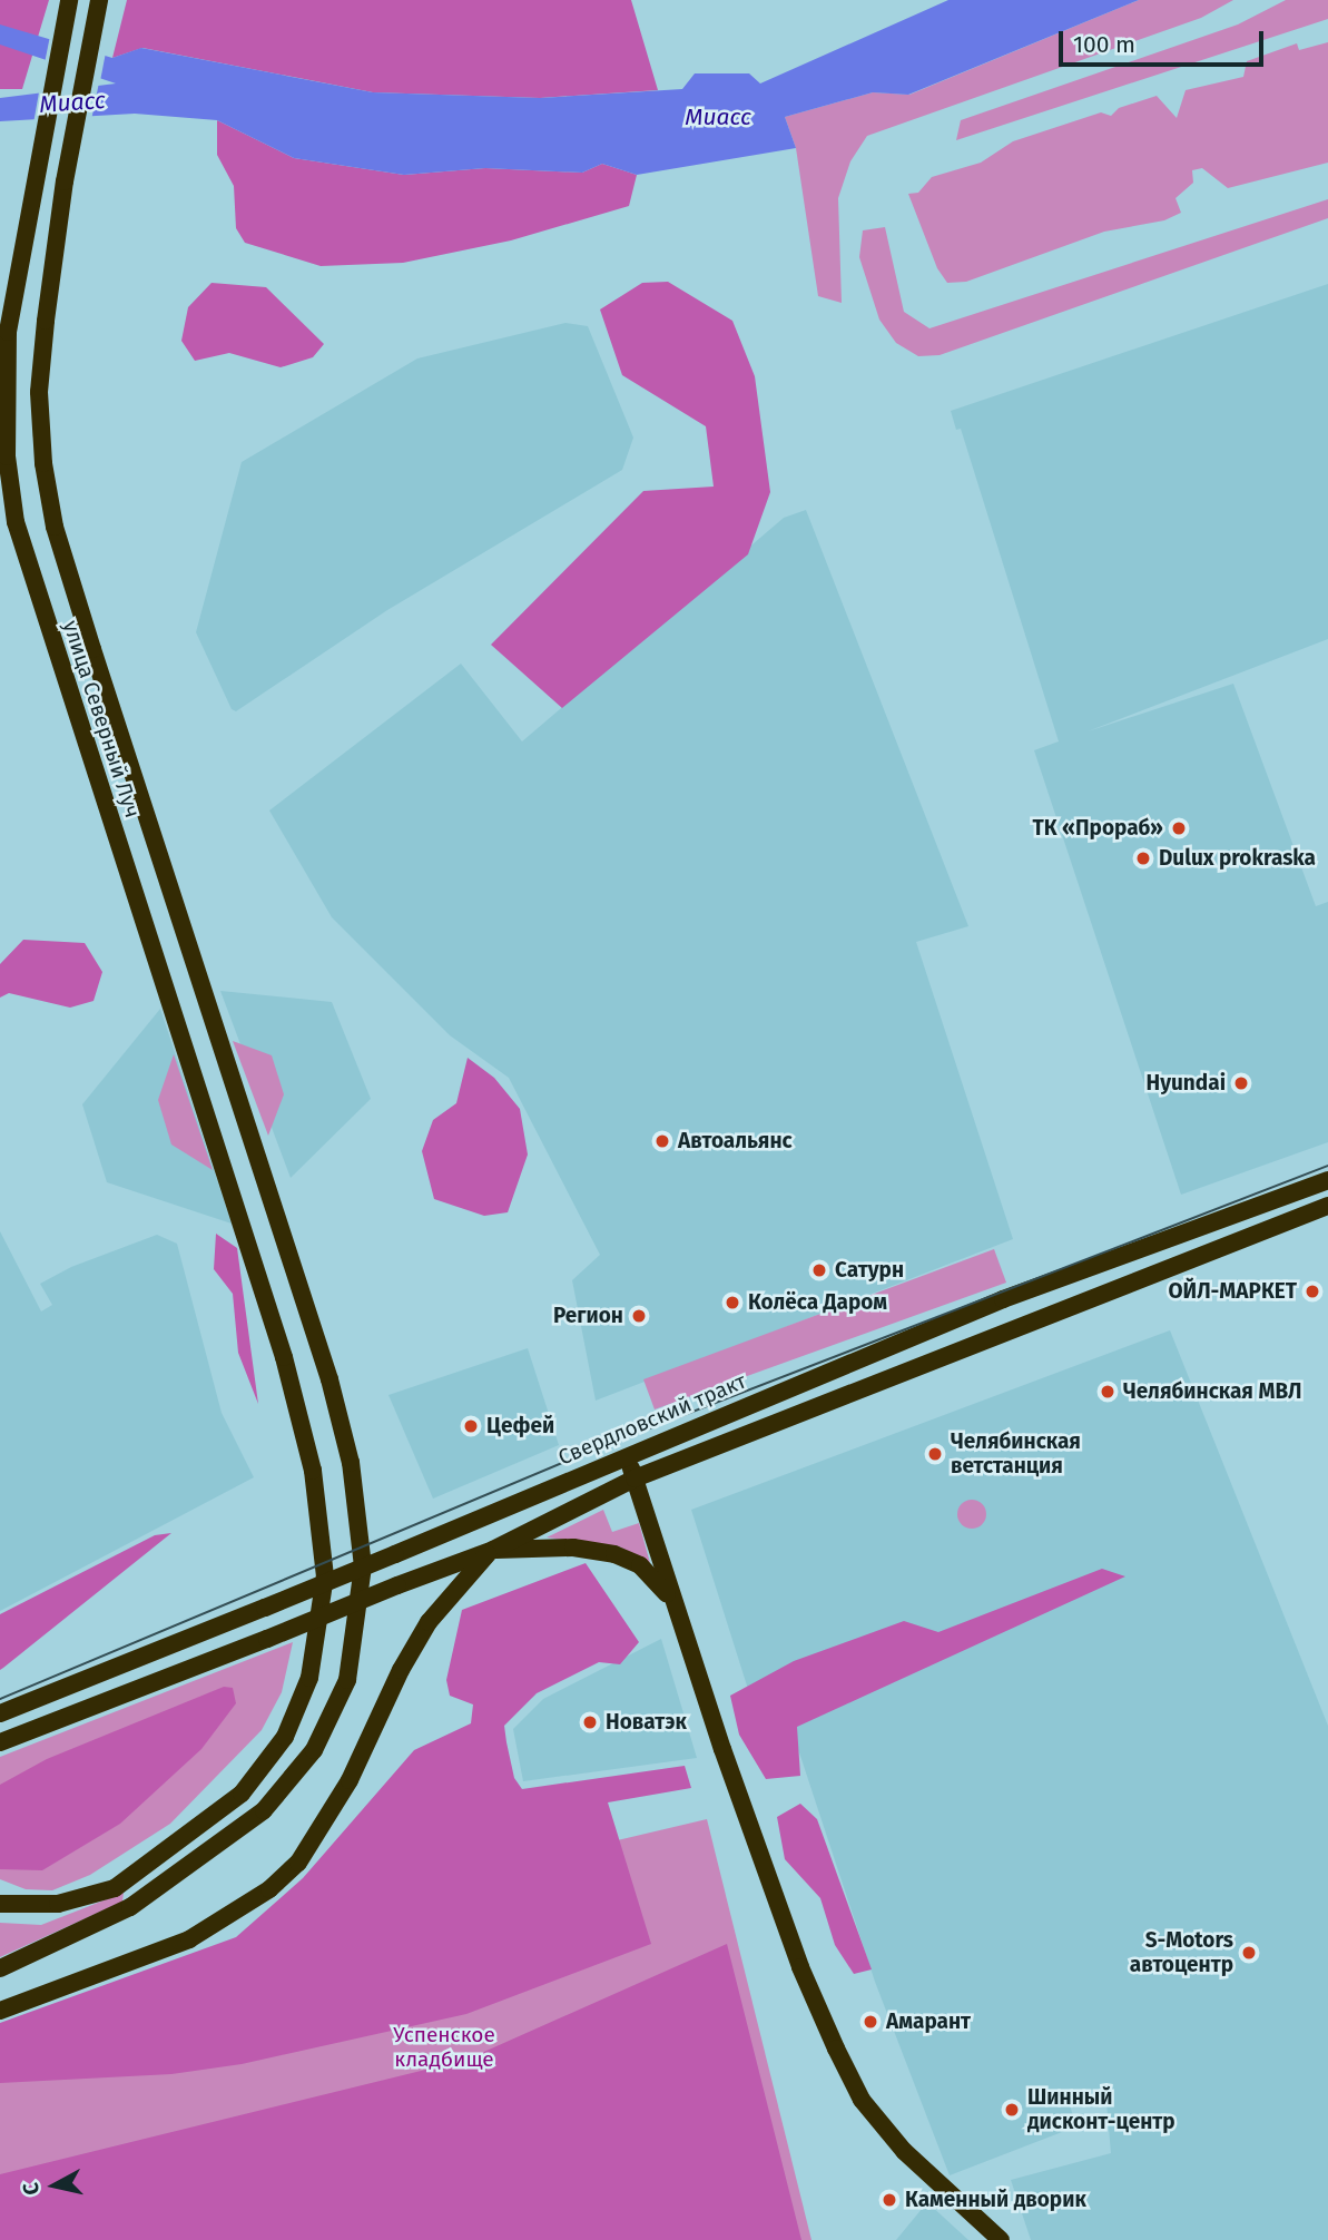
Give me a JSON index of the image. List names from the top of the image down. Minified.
{"streets":{"main road":["улица Северный Луч","Свердловский тракт"]},"water":["Миасс"],"parks":["Успенское кладбище"],"places":["ТК «Прораб»","Dulux prokraska","Hyundai","Автоальянс","Сатурн","ОЙЛ-МАРКЕТ","Колёса Даром","Регион","Челябинская МВЛ","Цефей","Челябинская ветстанция","Новатэк","S-Motors автоцентр","Амарант","Шинный дисконт-центр","Каменный дворик"],"scale_bar":"100 m","north":"left"}
